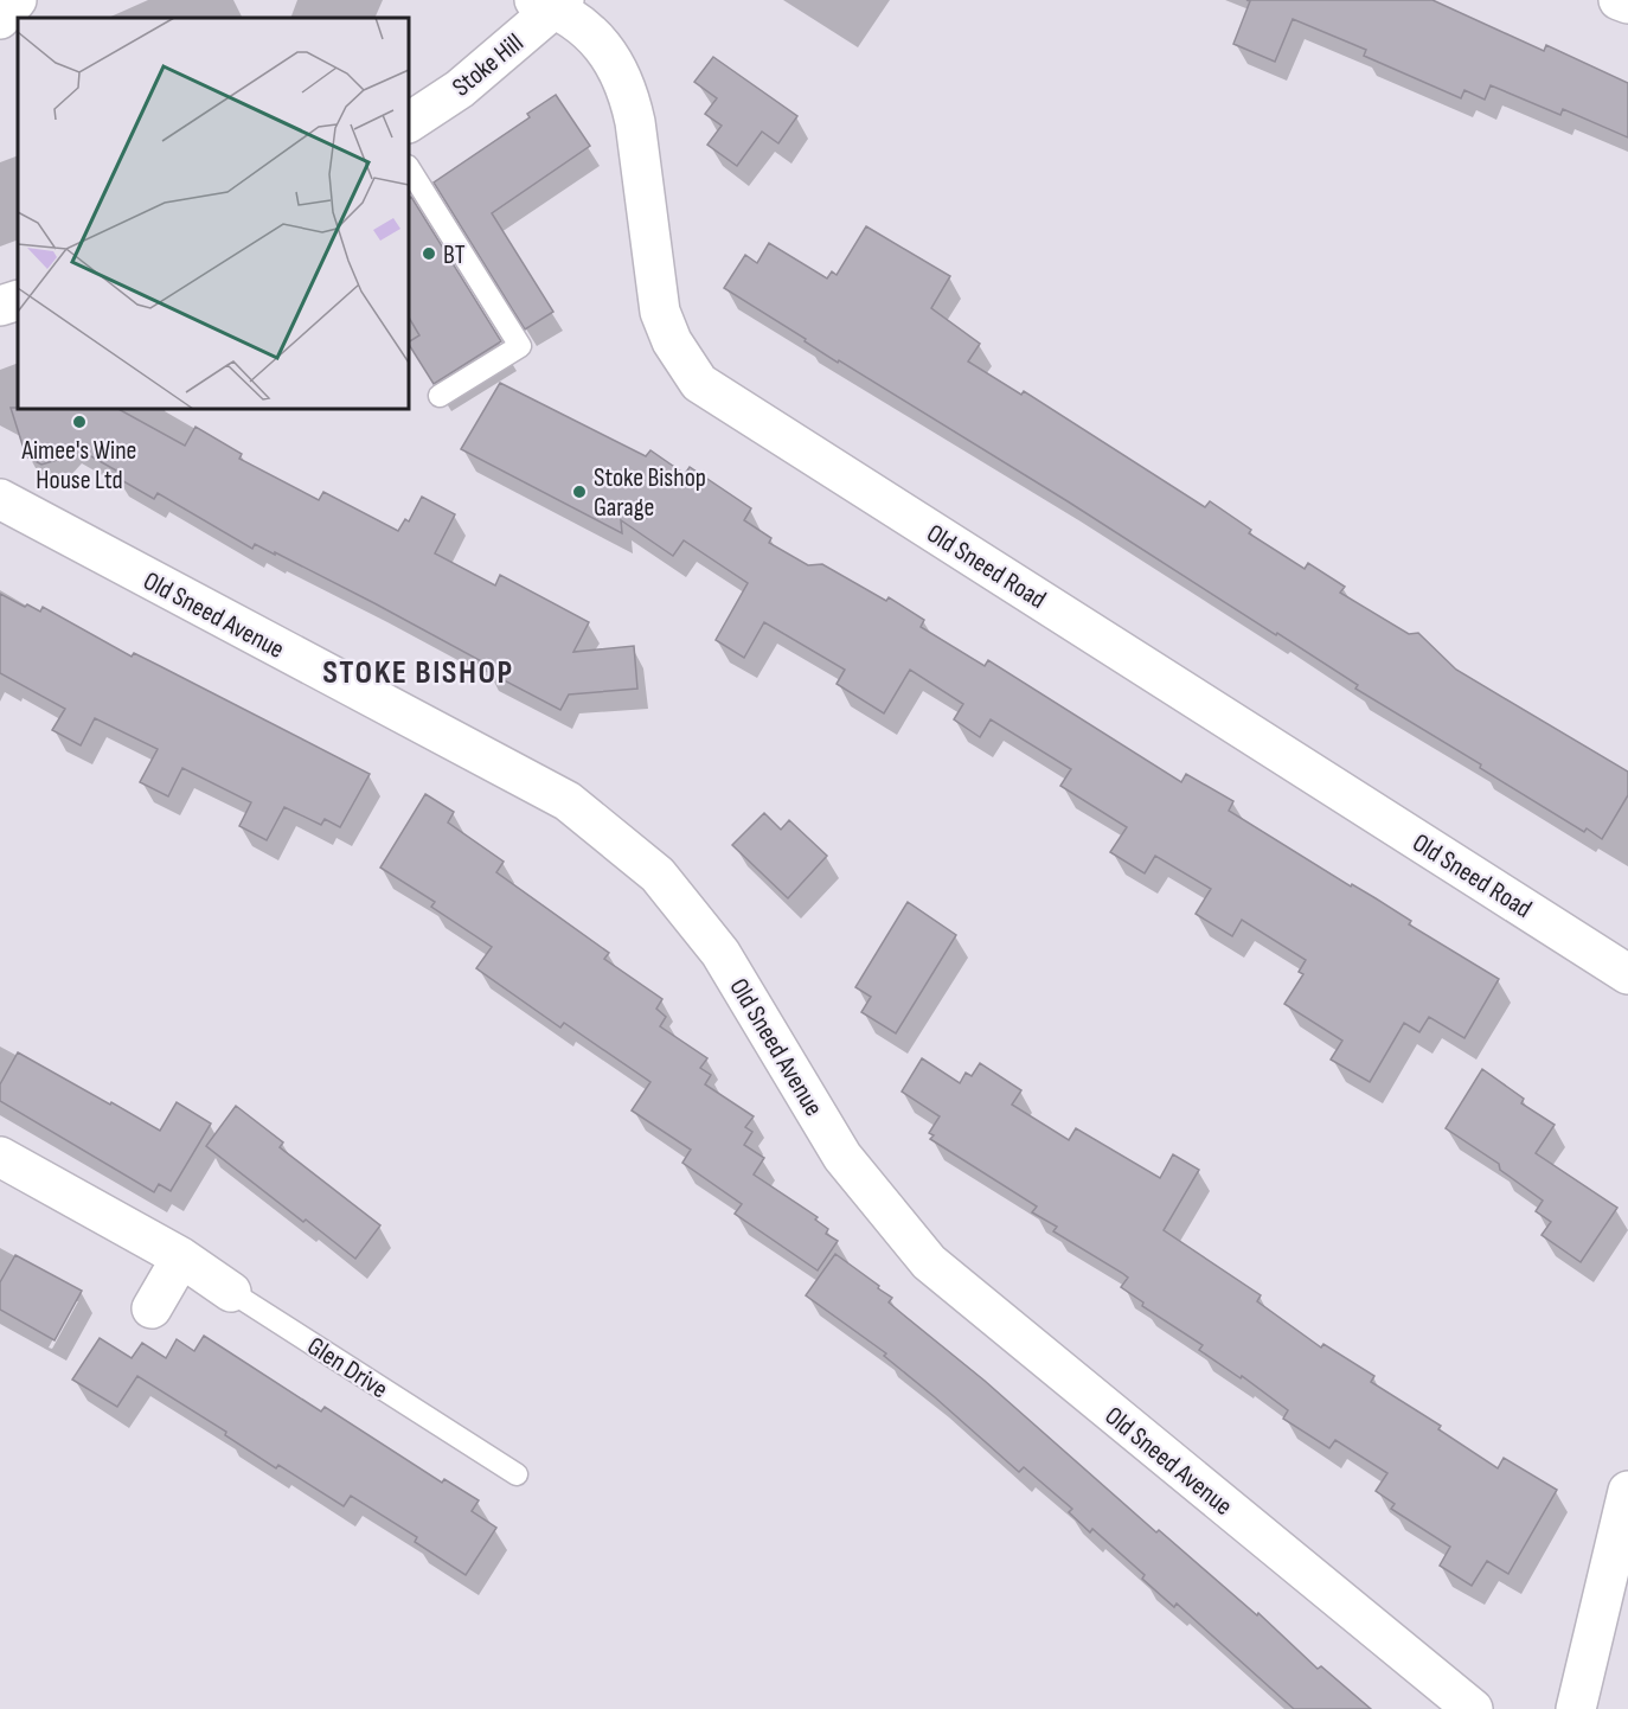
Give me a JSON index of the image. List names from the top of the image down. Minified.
{"streets":{"street":["Stoke Hill","Old Sneed Road","Old Sneed Avenue","Glen Drive"]},"crossings":[["Stoke Hill","Old Sneed Road"]],"districts":["STOKE BISHOP"],"places":["BT","Aimee's Wine House Ltd","Stoke Bishop Garage"]}
